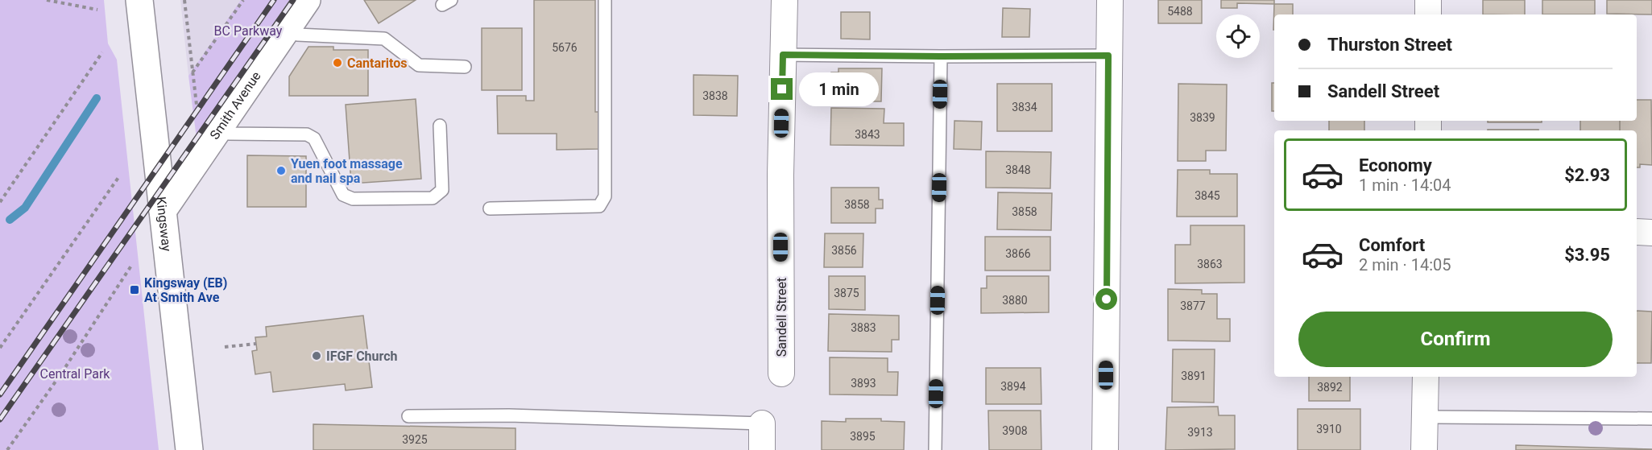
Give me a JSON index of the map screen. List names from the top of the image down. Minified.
{"streets":{"main road":["Smith Avenue","Kingsway"],"street":["Sandell Street"]},"crossings":[["Smith Avenue","Kingsway"]],"parks":["BC Parkway","Central Park"],"places":{"other":["Cantaritos","Yuen foot massage and nail spa","IFGF Church"],"transit":["Kingsway (EB) At Smith Ave"]},"house_numbers":["5488","5676","3838","3834","3839","3843","3848","3845","3858","3858","3856","3866","3863","3875","3880","3877","3883","3891","3893","3894","3892","3910","3908","3913","3895","3925"],"page":{"banner":["Thurston Street","Sandell Street"],"bubble":"1 min","list":[{"name":"Economy","note":"1 min · 14:04","value":"$2.93"},{"name":"Comfort","note":"2 min · 14:05","value":"$3.95"}],"buttons":"Confirm"}}
